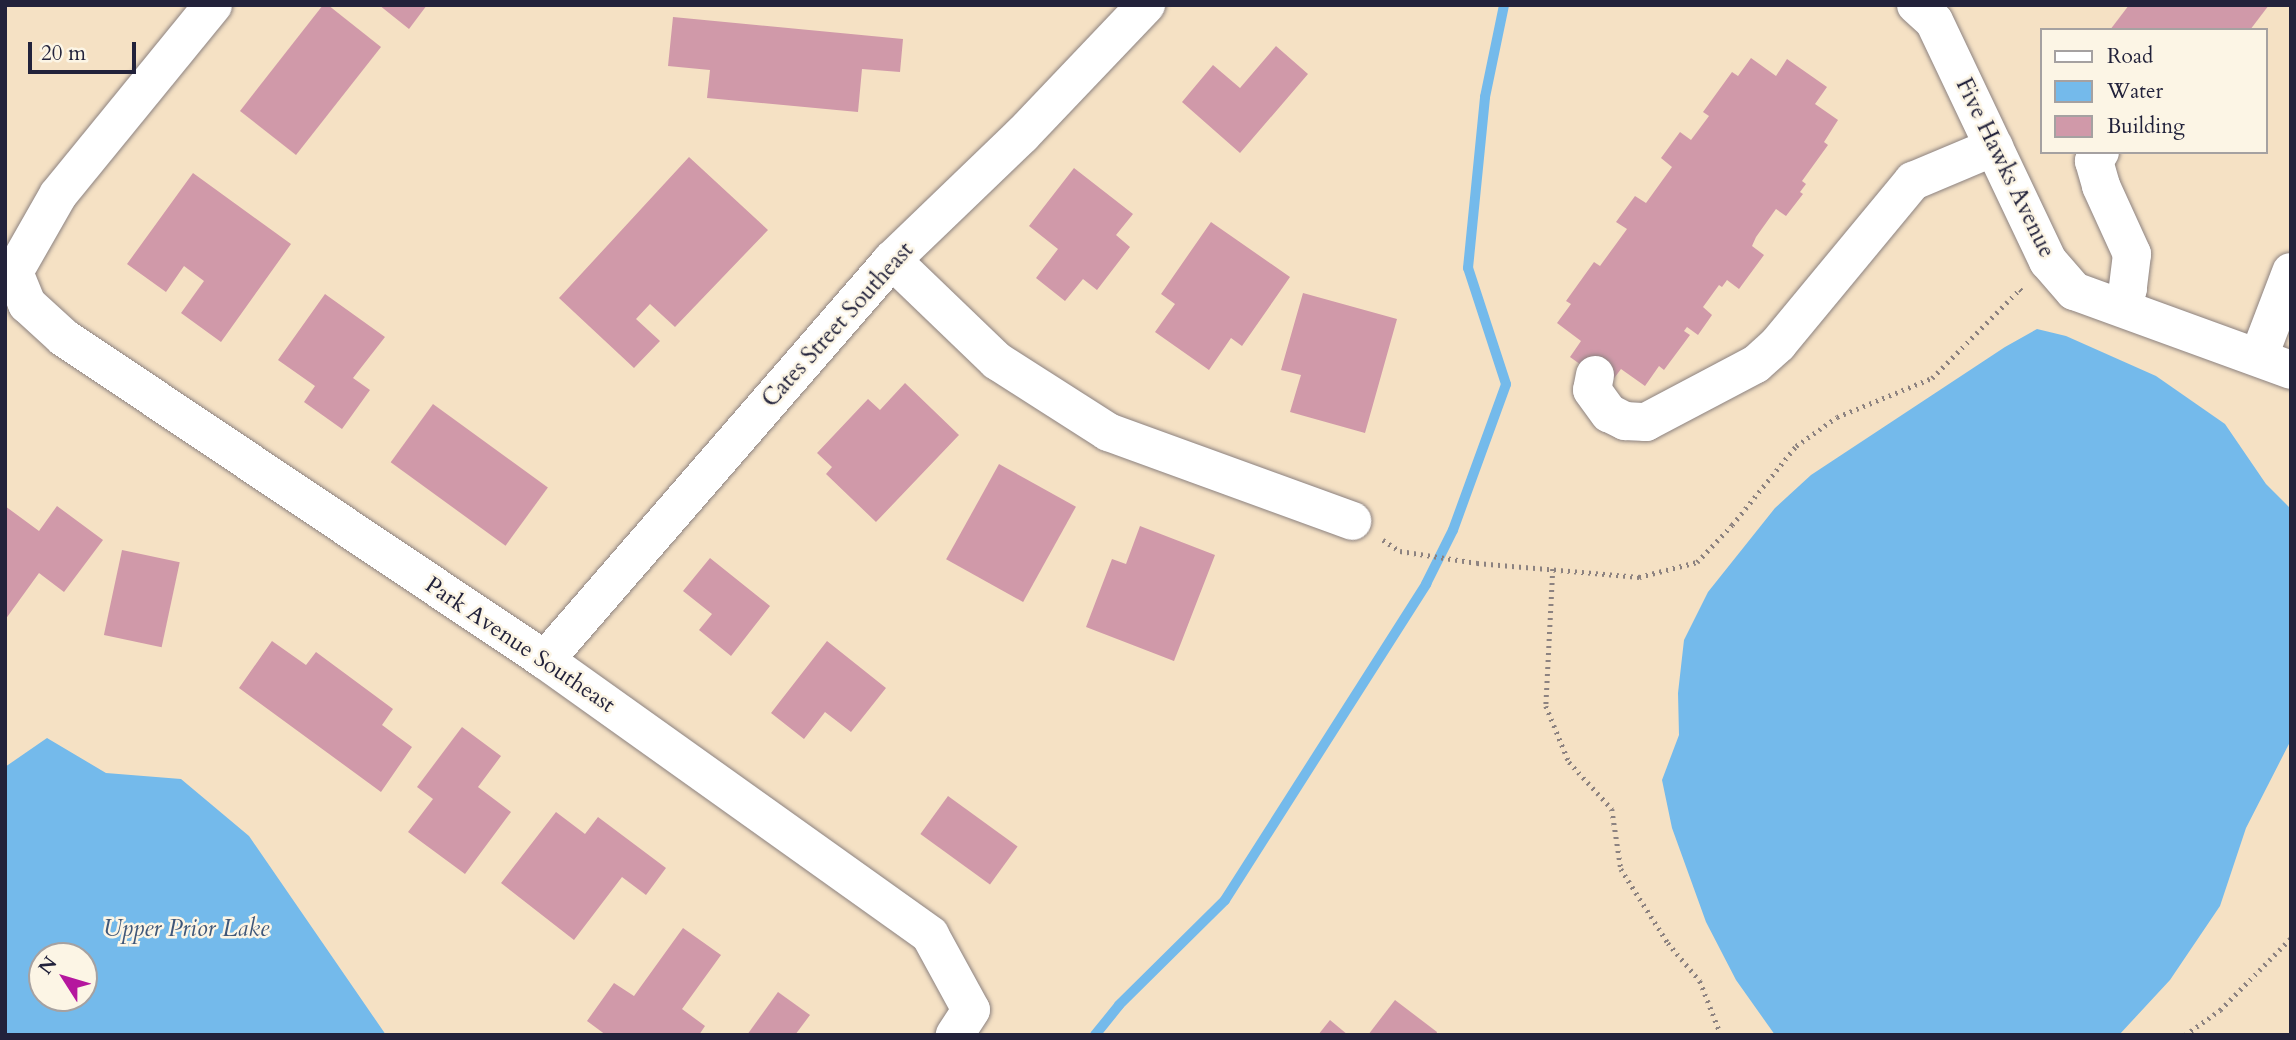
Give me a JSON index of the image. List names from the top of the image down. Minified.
{"streets":{"street":["Five Hawks Avenue","Cates Street Southeast","Park Avenue Southeast"]},"crossings":[["Cates Street Southeast","Park Avenue Southeast"]],"water":["Upper Prior Lake"],"legend":["Road","Water","Building"],"scale_bar":"20 m","north":"top left"}
